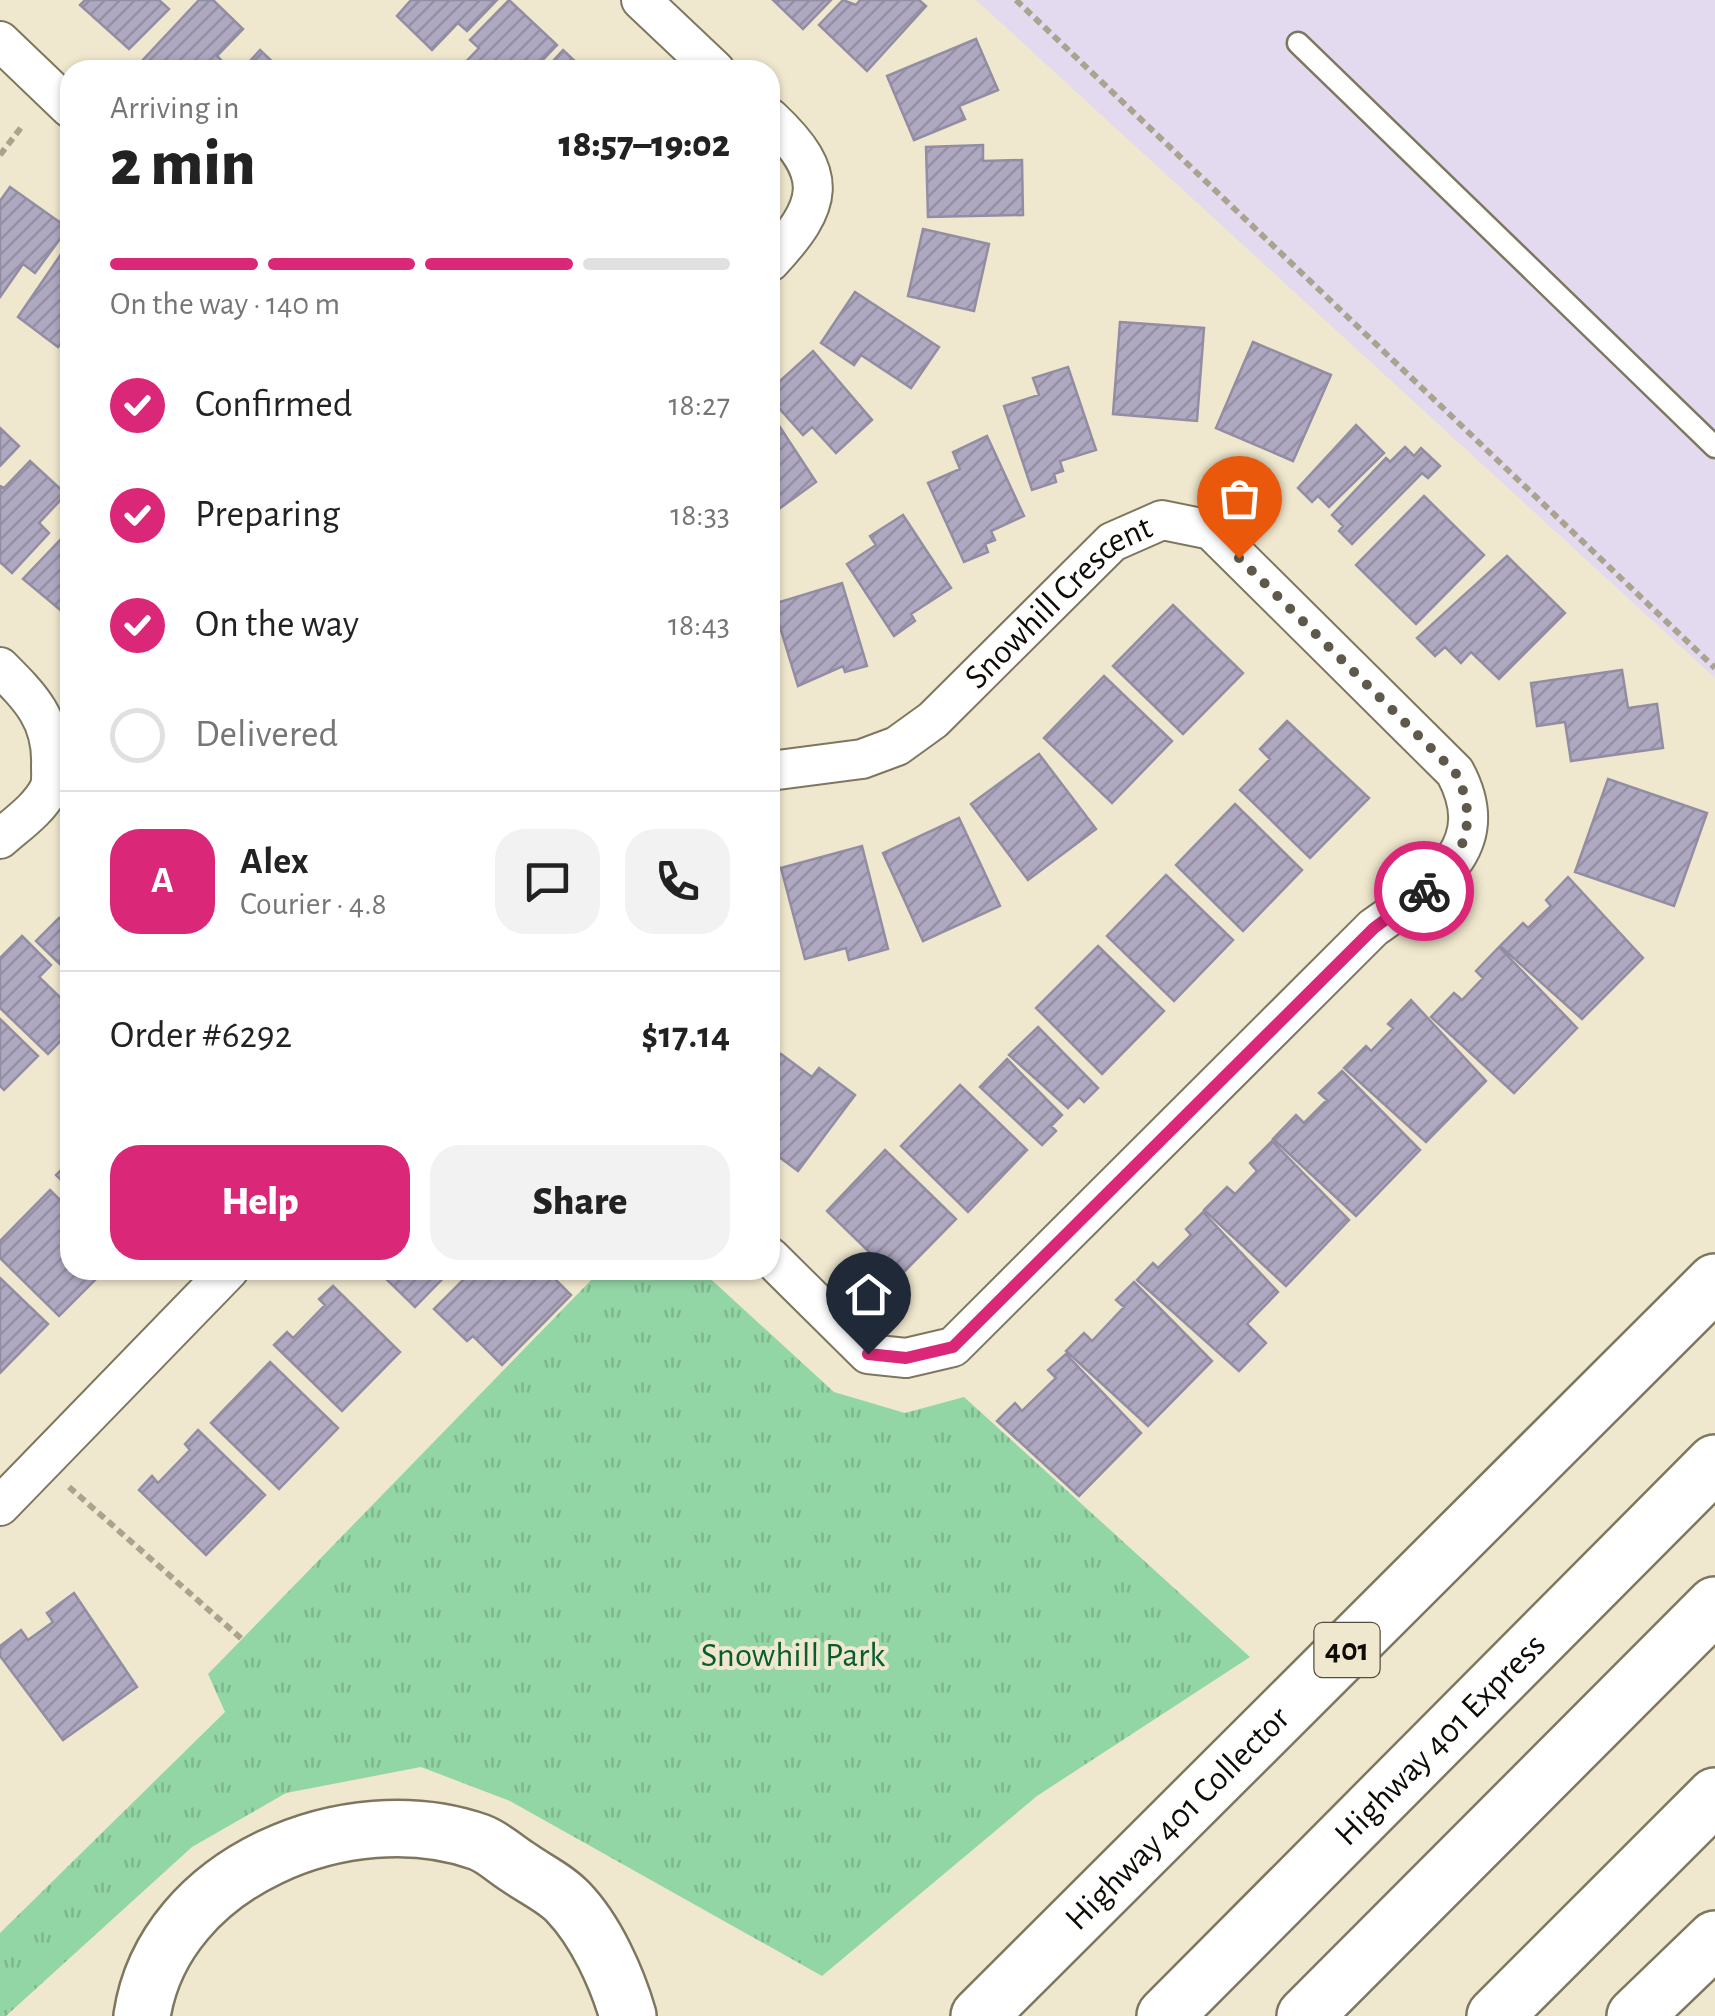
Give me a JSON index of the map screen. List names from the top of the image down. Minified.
{"streets":{"highway":["401","Highway 401 Express","Highway 401 Collector"],"street":["Snowhill Crescent"]},"parks":["Snowhill Park"],"page":{"heading":["2 min","Arriving in","18:57–19:02"],"panel":["Alex","Courier · 4.8","Order #6292","$17.14"],"bar":"On the way · 140 m","list":[["Confirmed","18:27"],["Preparing","18:33"],["On the way","18:43"],"Delivered"],"round":"A","buttons":["Help","Share"]}}
